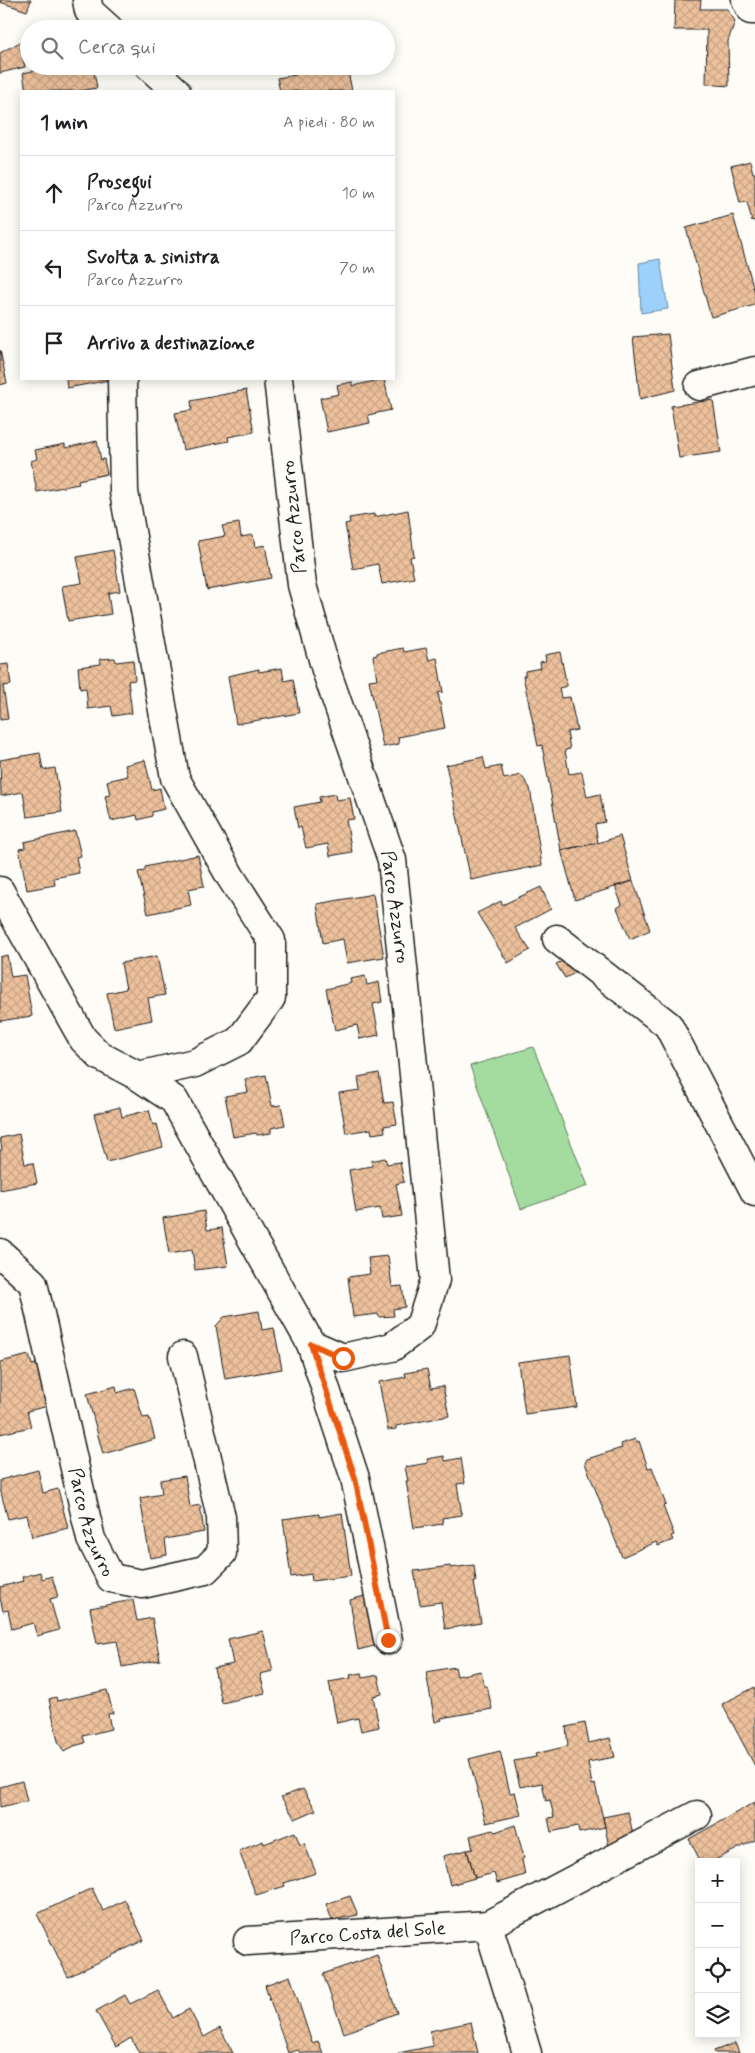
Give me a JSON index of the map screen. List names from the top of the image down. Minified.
{"streets":{"street":["Parco Azzurro","Parco Costa del Sole"]},"page":{"search":"Cerca qui","heading":["1 min","A piedi · 80 m"],"list":[["Prosegui","Parco Azzurro","10 m"],["Svolta a sinistra","Parco Azzurro","70 m"],"Arrivo a destinazione"],"map_buttons":["+","−"]}}
